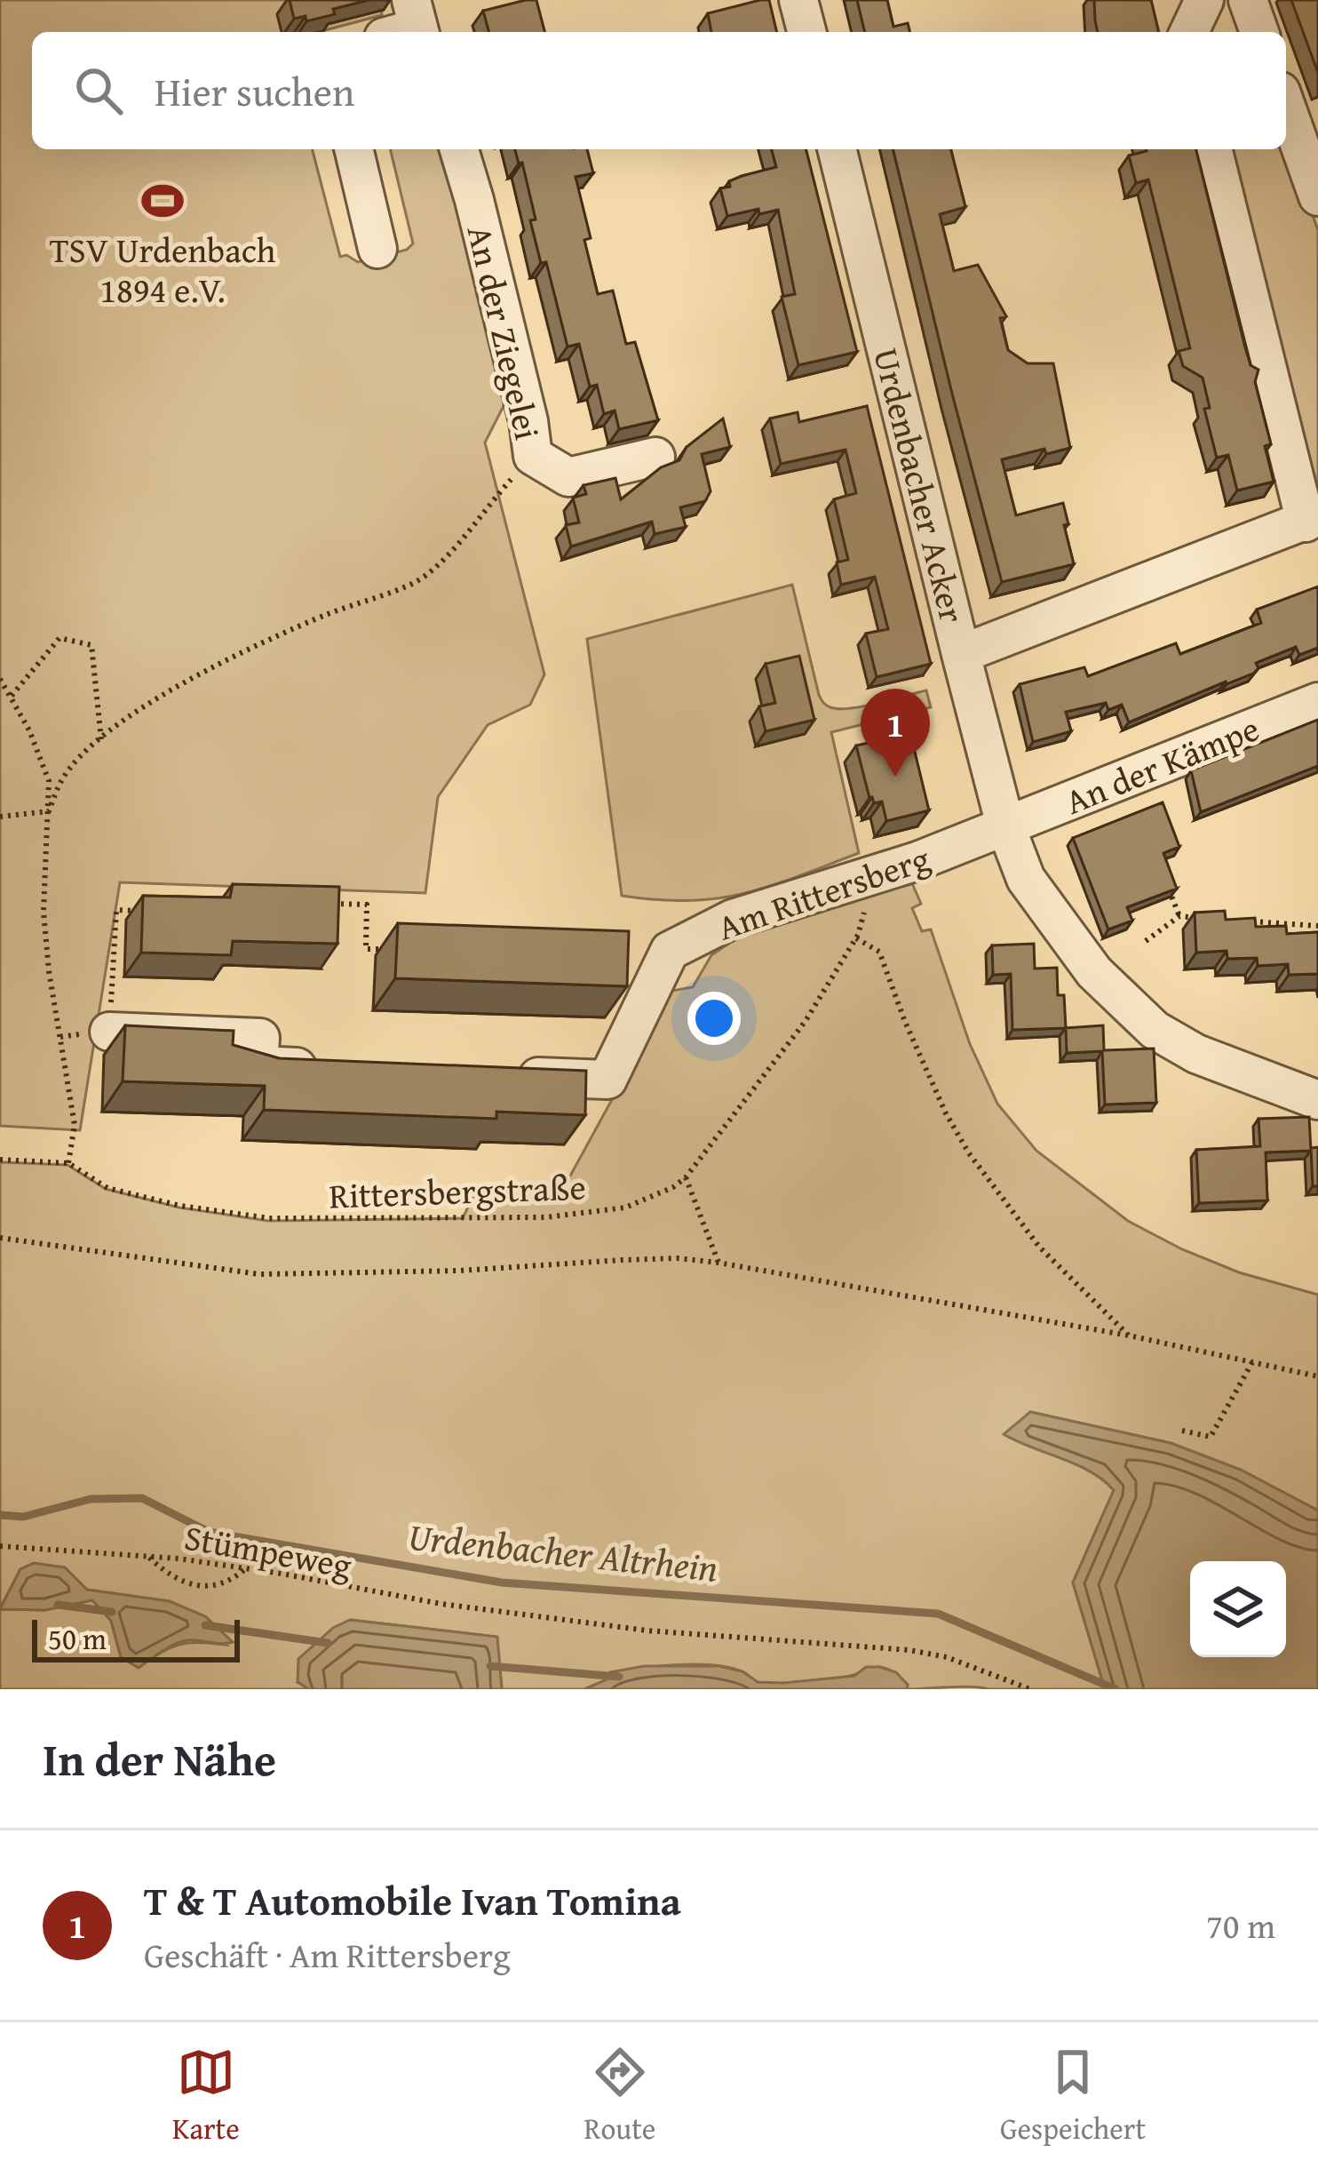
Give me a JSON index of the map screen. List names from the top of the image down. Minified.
{"streets":{"street":["An der Ziegelei","Urdenbacher Acker","An der Kämpe","Am Rittersberg"],"path":["Rittersbergstraße","Stümpeweg"]},"crossings":[["Urdenbacher Acker","An der Kämpe"],["Urdenbacher Acker","Am Rittersberg"],["An der Kämpe","Am Rittersberg"],["Am Rittersberg","Rittersbergstraße"]],"water":["Urdenbacher Altrhein"],"places":{"sports":["TSV Urdenbach 1894 e.V."]},"scale_bar":"50 m","page":{"search":"Hier suchen","pins":"1","scale":"50 m","heading":"In der Nähe","list":[{"mark":"1","name":"T & T Automobile Ivan Tomina","note":"Geschäft · Am Rittersberg","value":"70 m"}],"nav":["Karte","Route","Gespeichert"]}}
